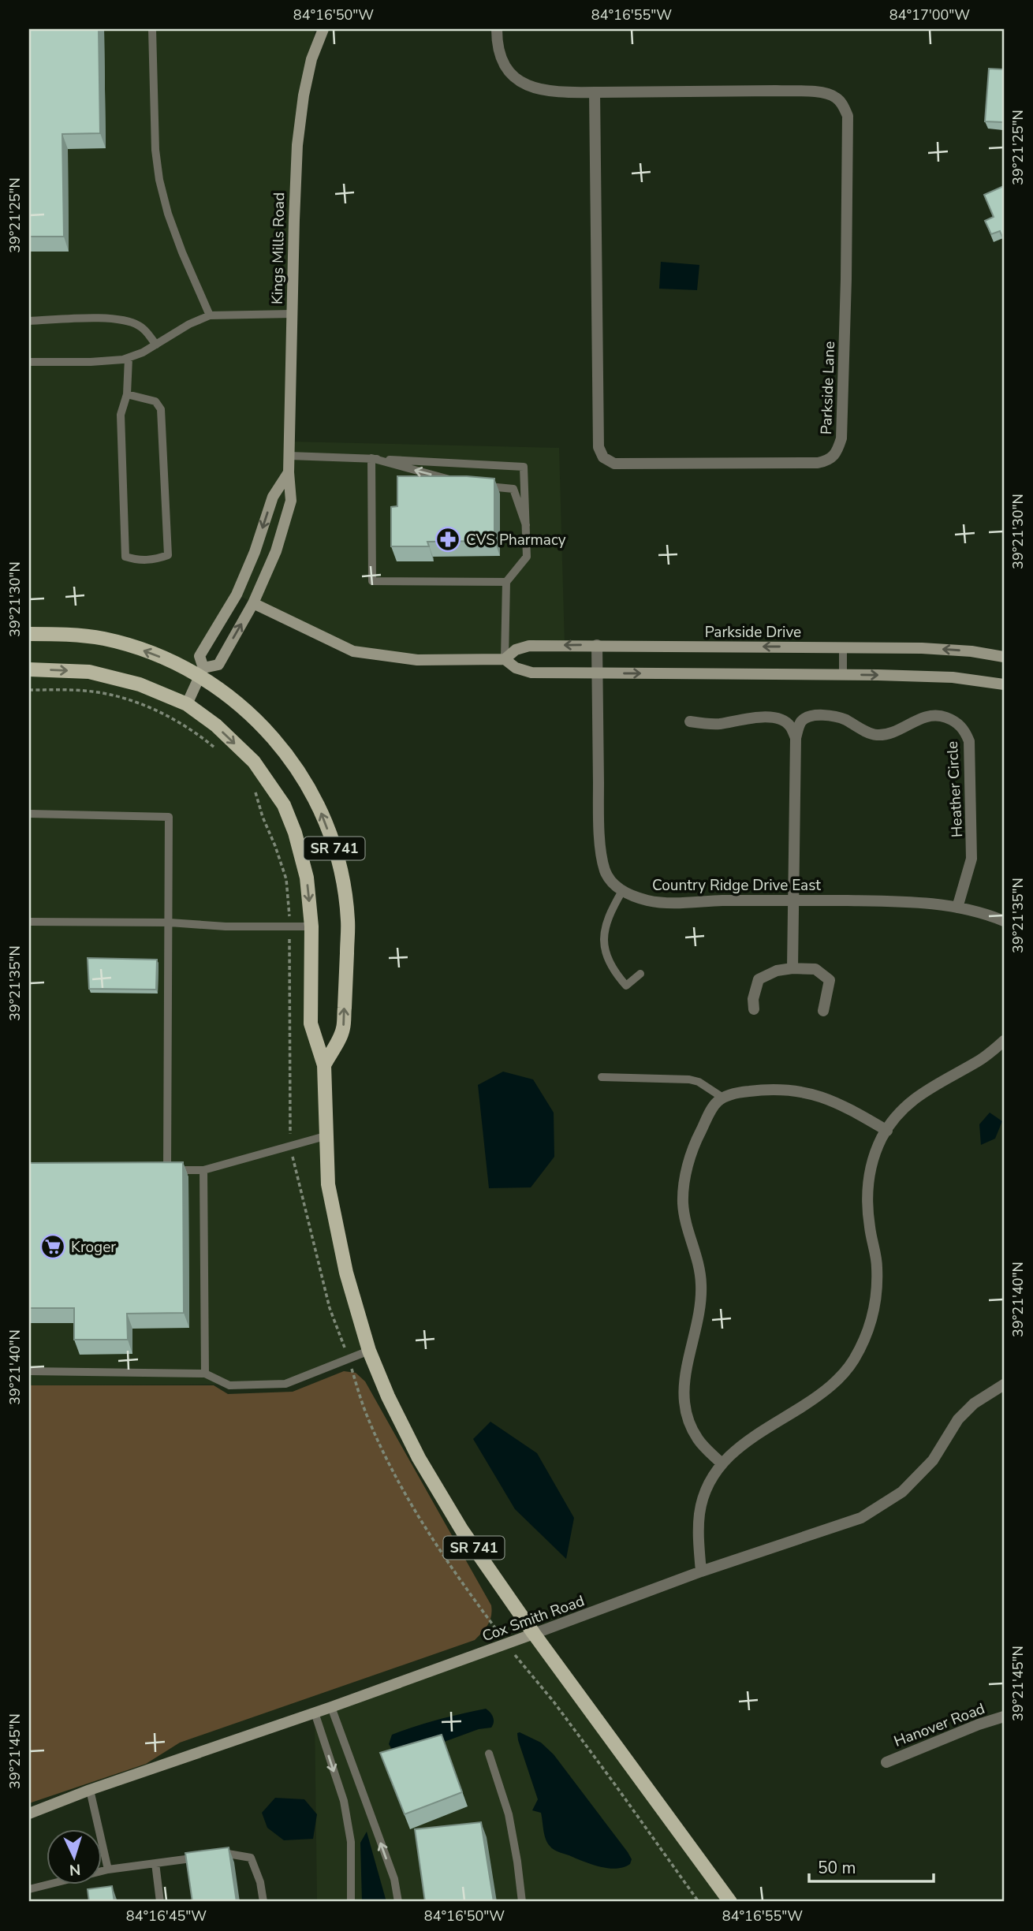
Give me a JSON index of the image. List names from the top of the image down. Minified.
{"streets":{"main road":["SR 741"],"street":["Kings Mills Road","Parkside Lane","Parkside Drive","Heather Circle","Country Ridge Drive East","Cox Smith Road","Hanover Road"]},"crossings":[["Kings Mills Road","Parkside Drive"],["Kings Mills Road","SR 741"],["Heather Circle","Country Ridge Drive East"],["SR 741","Cox Smith Road"]],"places":{"pharmacy":["CVS Pharmacy"],"supermarket":["Kroger"]},"scale_bar":"50 m","north":"bottom","coordinates":["84°16'50\"W","84°16'55\"W","84°17'00\"W","39°21'25\"N","39°21'30\"N","39°21'35\"N","39°21'40\"N","39°21'45\"N","84°16'45\"W"]}
